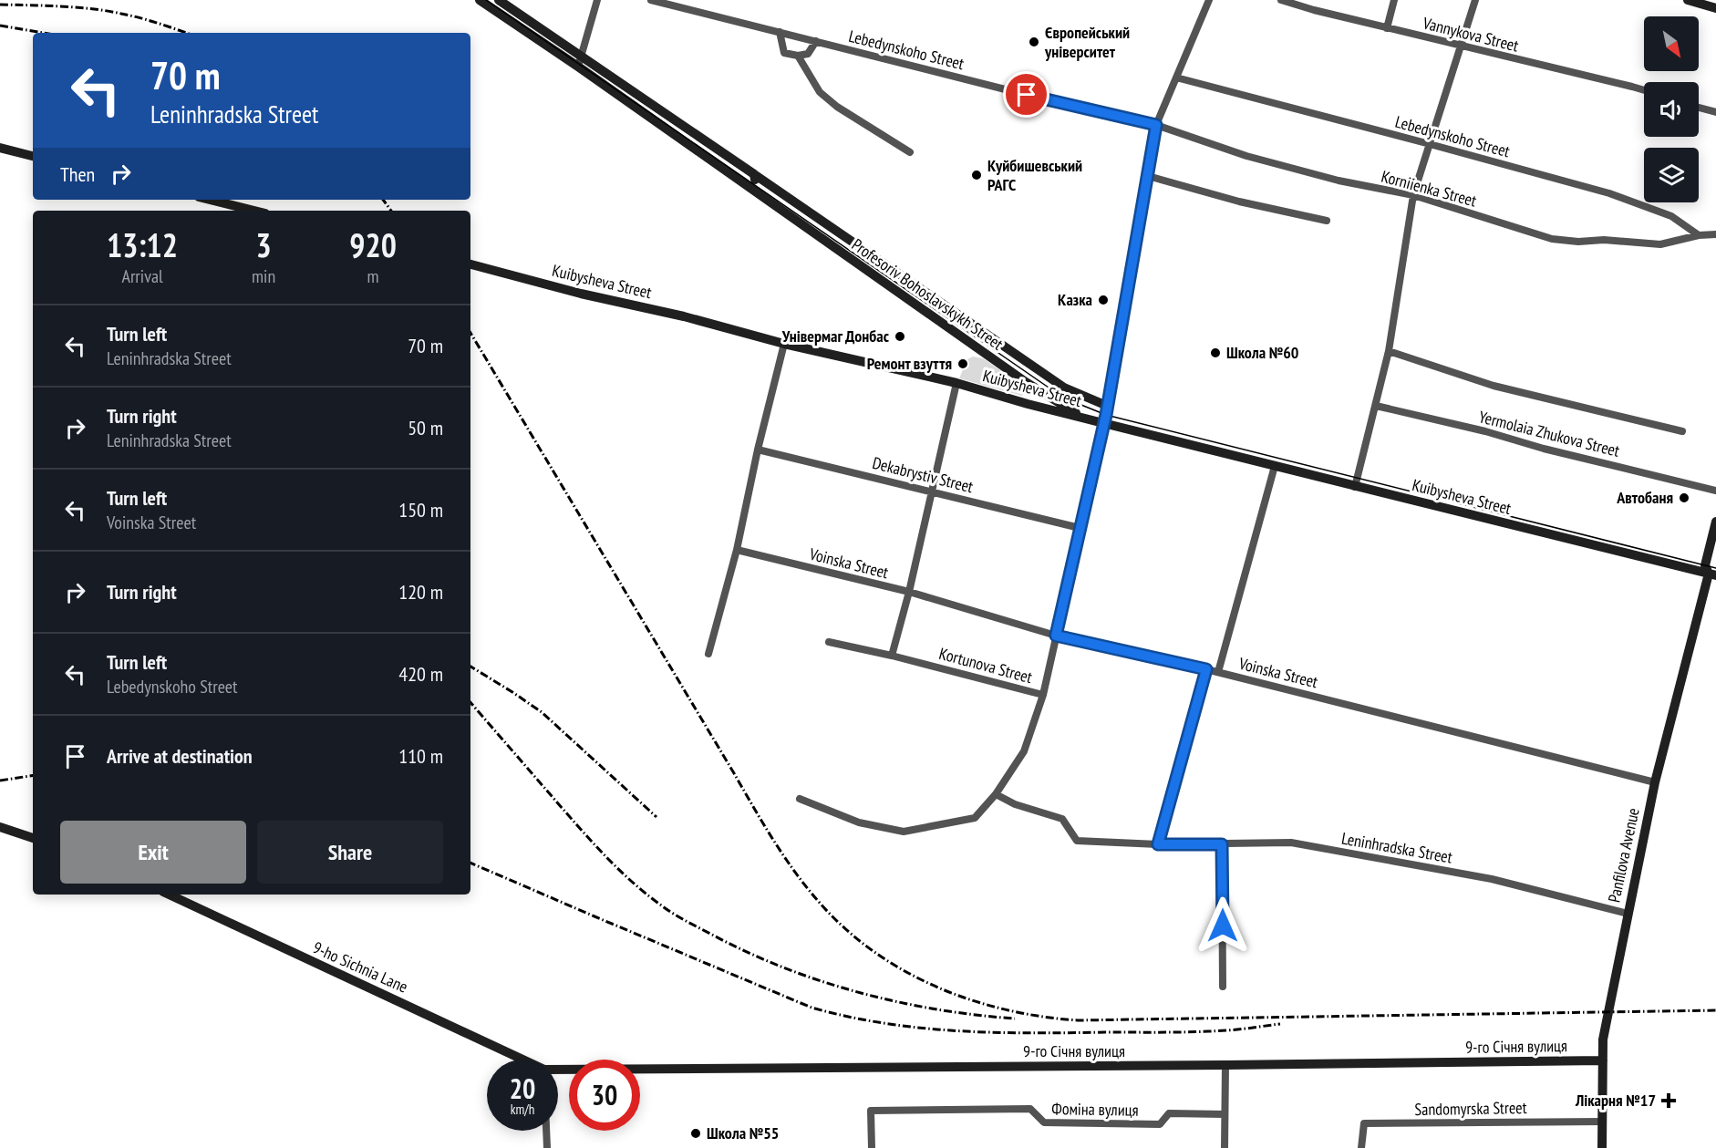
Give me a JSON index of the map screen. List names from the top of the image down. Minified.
{"streets":{"street":["Vannykova Street","Lebedynskoho Street","Korniienka Street","Kuibysheva Street","Profesoriv Bohoslavskykh Street","Yermolaia Zhukova Street","Dekabrystiv Street","Voinska Street","Kortunova Street","Leninhradska Street","Panfilova Avenue","9-ho Sichnia Lane","9-го Січня вулиця","Sandomyrska Street","Фоміна вулиця"]},"crossings":[["Lebedynskoho Street","Korniienka Street"],["Kuibysheva Street","Profesoriv Bohoslavskykh Street"],["Kuibysheva Street","Panfilova Avenue"],["Voinska Street","Panfilova Avenue"],["Kortunova Street","Leninhradska Street"],["Leninhradska Street","Panfilova Avenue"],["Panfilova Avenue","9-го Січня вулиця"],["Panfilova Avenue","Sandomyrska Street"]],"places":{"other":["Європейський університет","Куйбишевський РАГС","Казка","Універмаг Донбас","Школа №60","Ремонт взуття","Автобаня","Школа №55"],"health":["Лікарня №17"]},"north":"bottom right","page":{"turn":["70 m","Leninhradska Street"],"then":"Then","eta":["13:12","Arrival","3","min","920","m"],"list":[{"name":"Turn left","note":"Leninhradska Street","value":"70 m"},{"name":"Turn right","note":"Leninhradska Street","value":"50 m"},{"name":"Turn left","note":"Voinska Street","value":"150 m"},{"name":"Turn right","value":"120 m"},{"name":"Turn left","note":"Lebedynskoho Street","value":"420 m"},{"name":"Arrive at destination","value":"110 m"}],"buttons":["Exit","Share"],"speed":"20 km/h","limit":"30"}}
